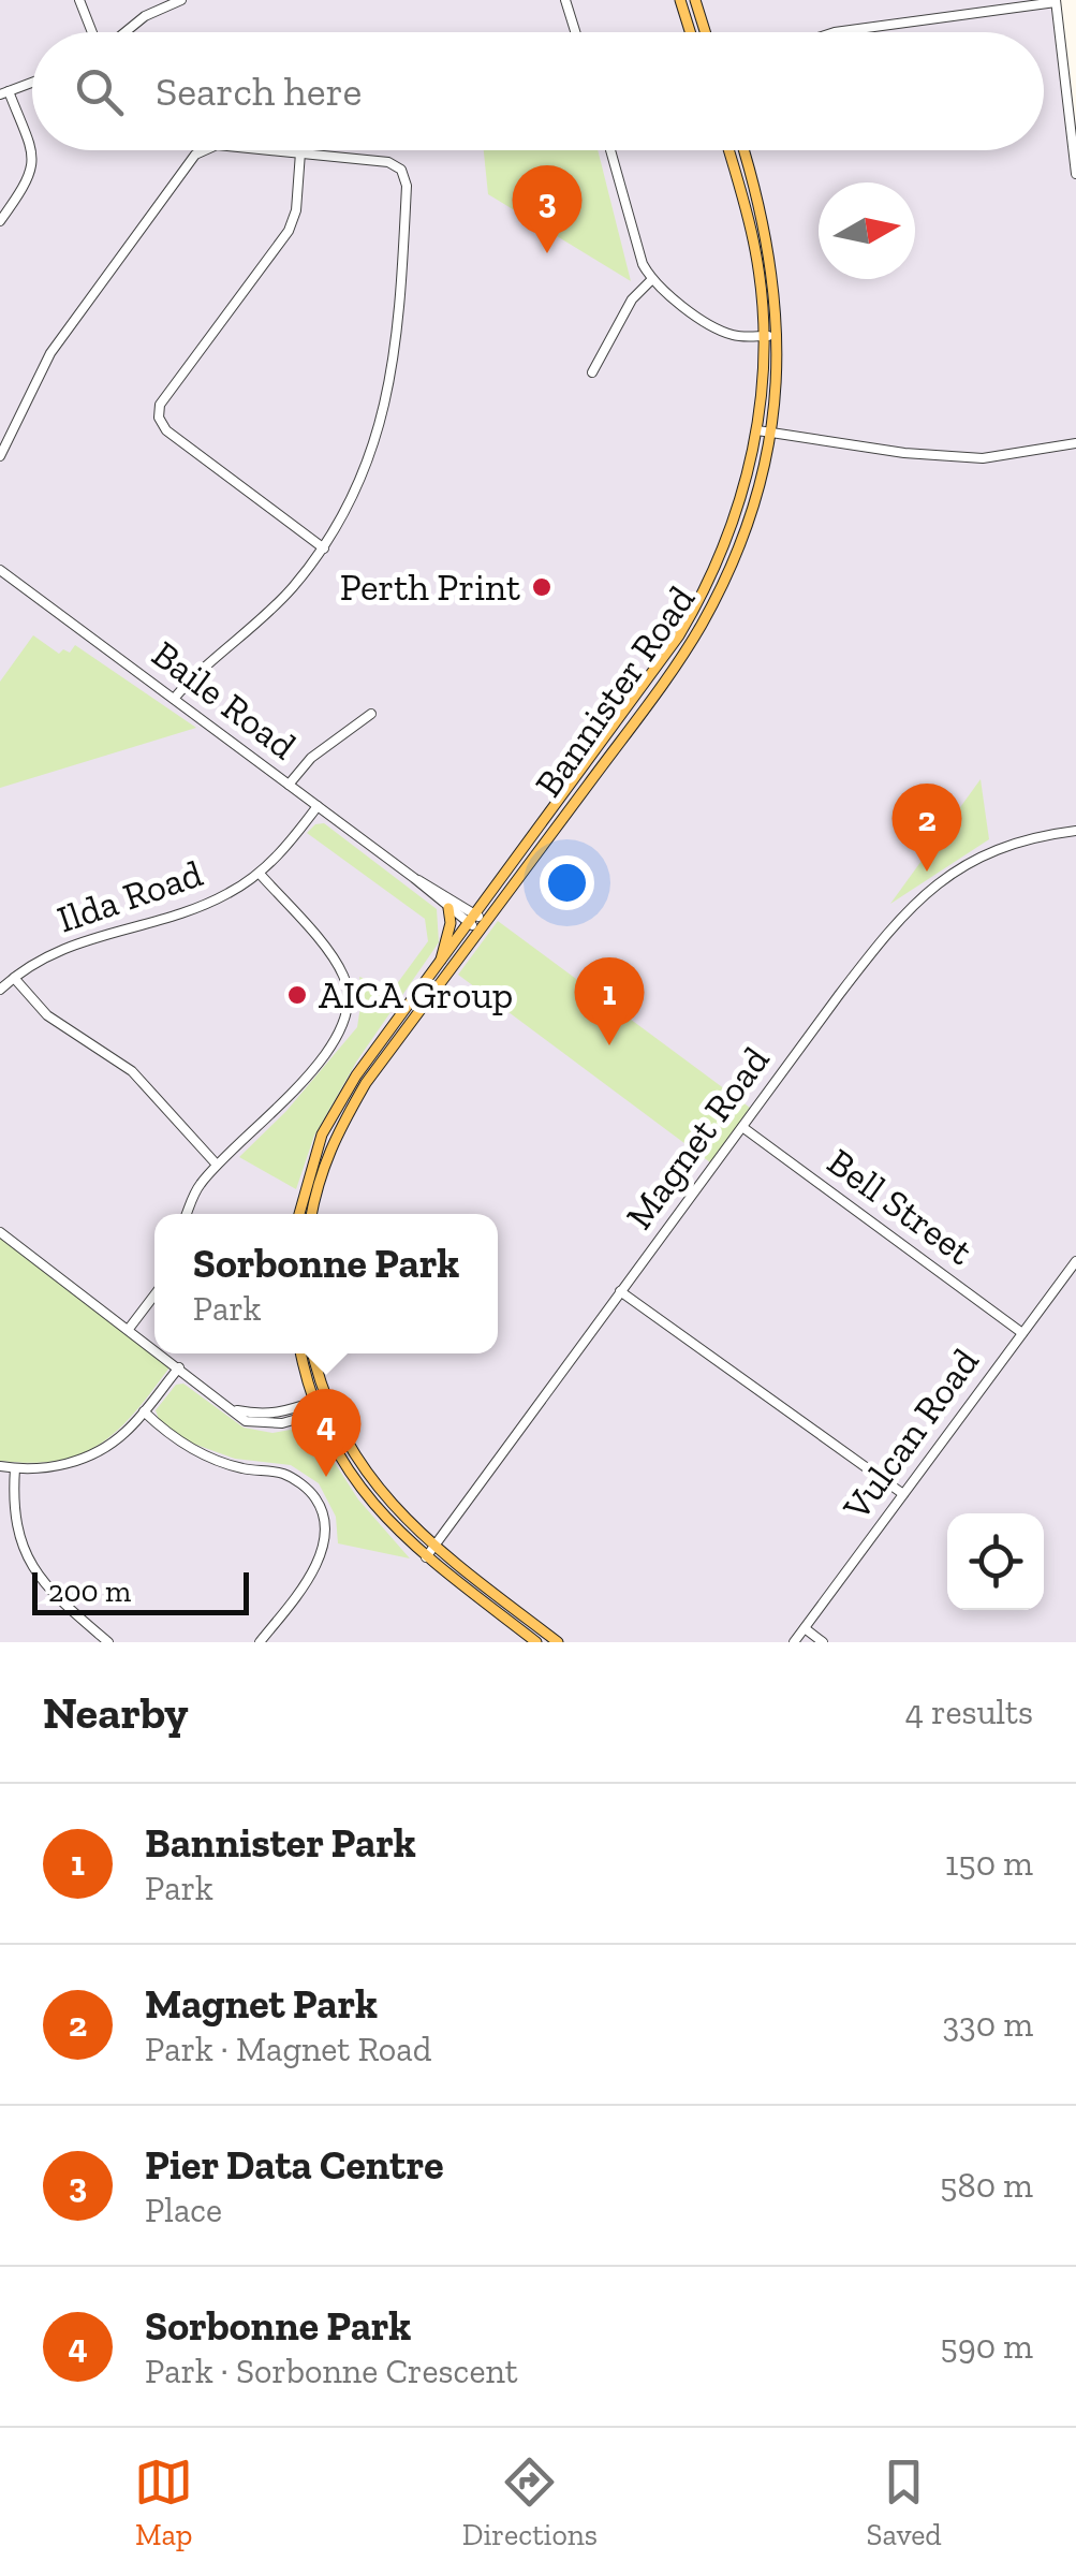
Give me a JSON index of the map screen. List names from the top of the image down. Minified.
{"streets":{"main road":["Bannister Road"],"street":["Baile Road","Ilda Road","Magnet Road","Bell Street","Vulcan Road"]},"crossings":[["Bannister Road","Baile Road"],["Baile Road","Ilda Road"],["Magnet Road","Bell Street"],["Bell Street","Vulcan Road"]],"places":["Perth Print","AICA Group"],"scale_bar":"200 m","north":"right","page":{"search":"Search here","pins":["3","2","1","4"],"popup":["Sorbonne Park","Park"],"scale":"200 m","heading":["Nearby","4 results"],"list":[{"mark":"1","name":"Bannister Park","note":"Park","value":"150 m"},{"mark":"2","name":"Magnet Park","note":"Park · Magnet Road","value":"330 m"},{"mark":"3","name":"Pier Data Centre","note":"Place","value":"580 m"},{"mark":"4","name":"Sorbonne Park","note":"Park · Sorbonne Crescent","value":"590 m"}],"nav":["Map","Directions","Saved"]}}
